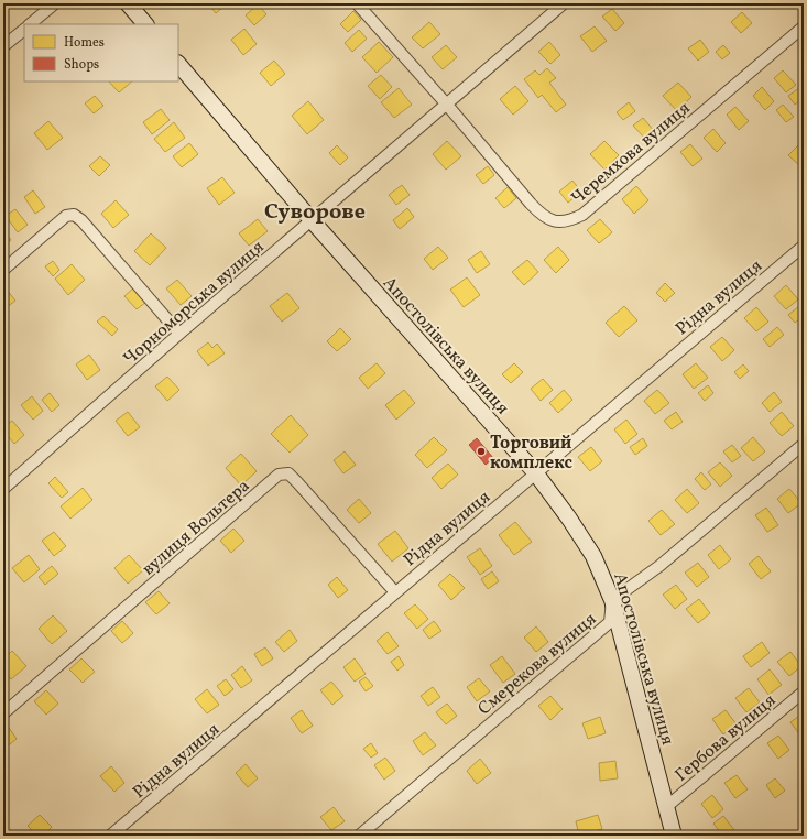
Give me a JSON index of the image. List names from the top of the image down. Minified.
{"streets":{"street":["Черемхова вулиця","Рідна вулиця","Чорноморська вулиця","Апостолівська вулиця","вулиця Вольтера","Смерекова вулиця","Гербова вулиця"]},"crossings":[["Черемхова вулиця","Чорноморська вулиця"],["Рідна вулиця","Апостолівська вулиця"],["Рідна вулиця","вулиця Вольтера"],["Чорноморська вулиця","Апостолівська вулиця"],["Апостолівська вулиця","Смерекова вулиця"],["Апостолівська вулиця","Гербова вулиця"]],"districts":["Суворове"],"places":["Торговий комплекс"],"legend":["Homes","Shops"]}
